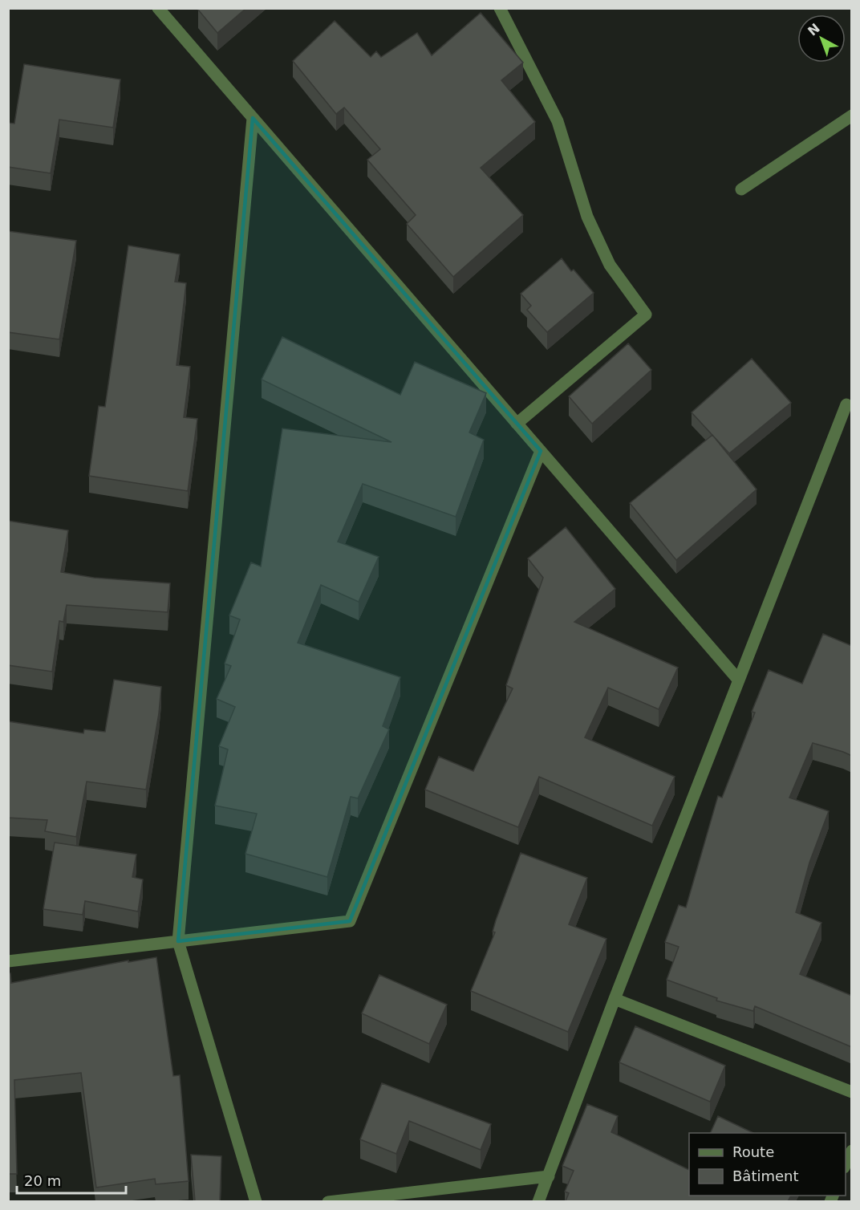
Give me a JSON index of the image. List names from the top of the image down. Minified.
{"legend":["Route","Bâtiment"],"scale_bar":"20 m","north":"top left"}
